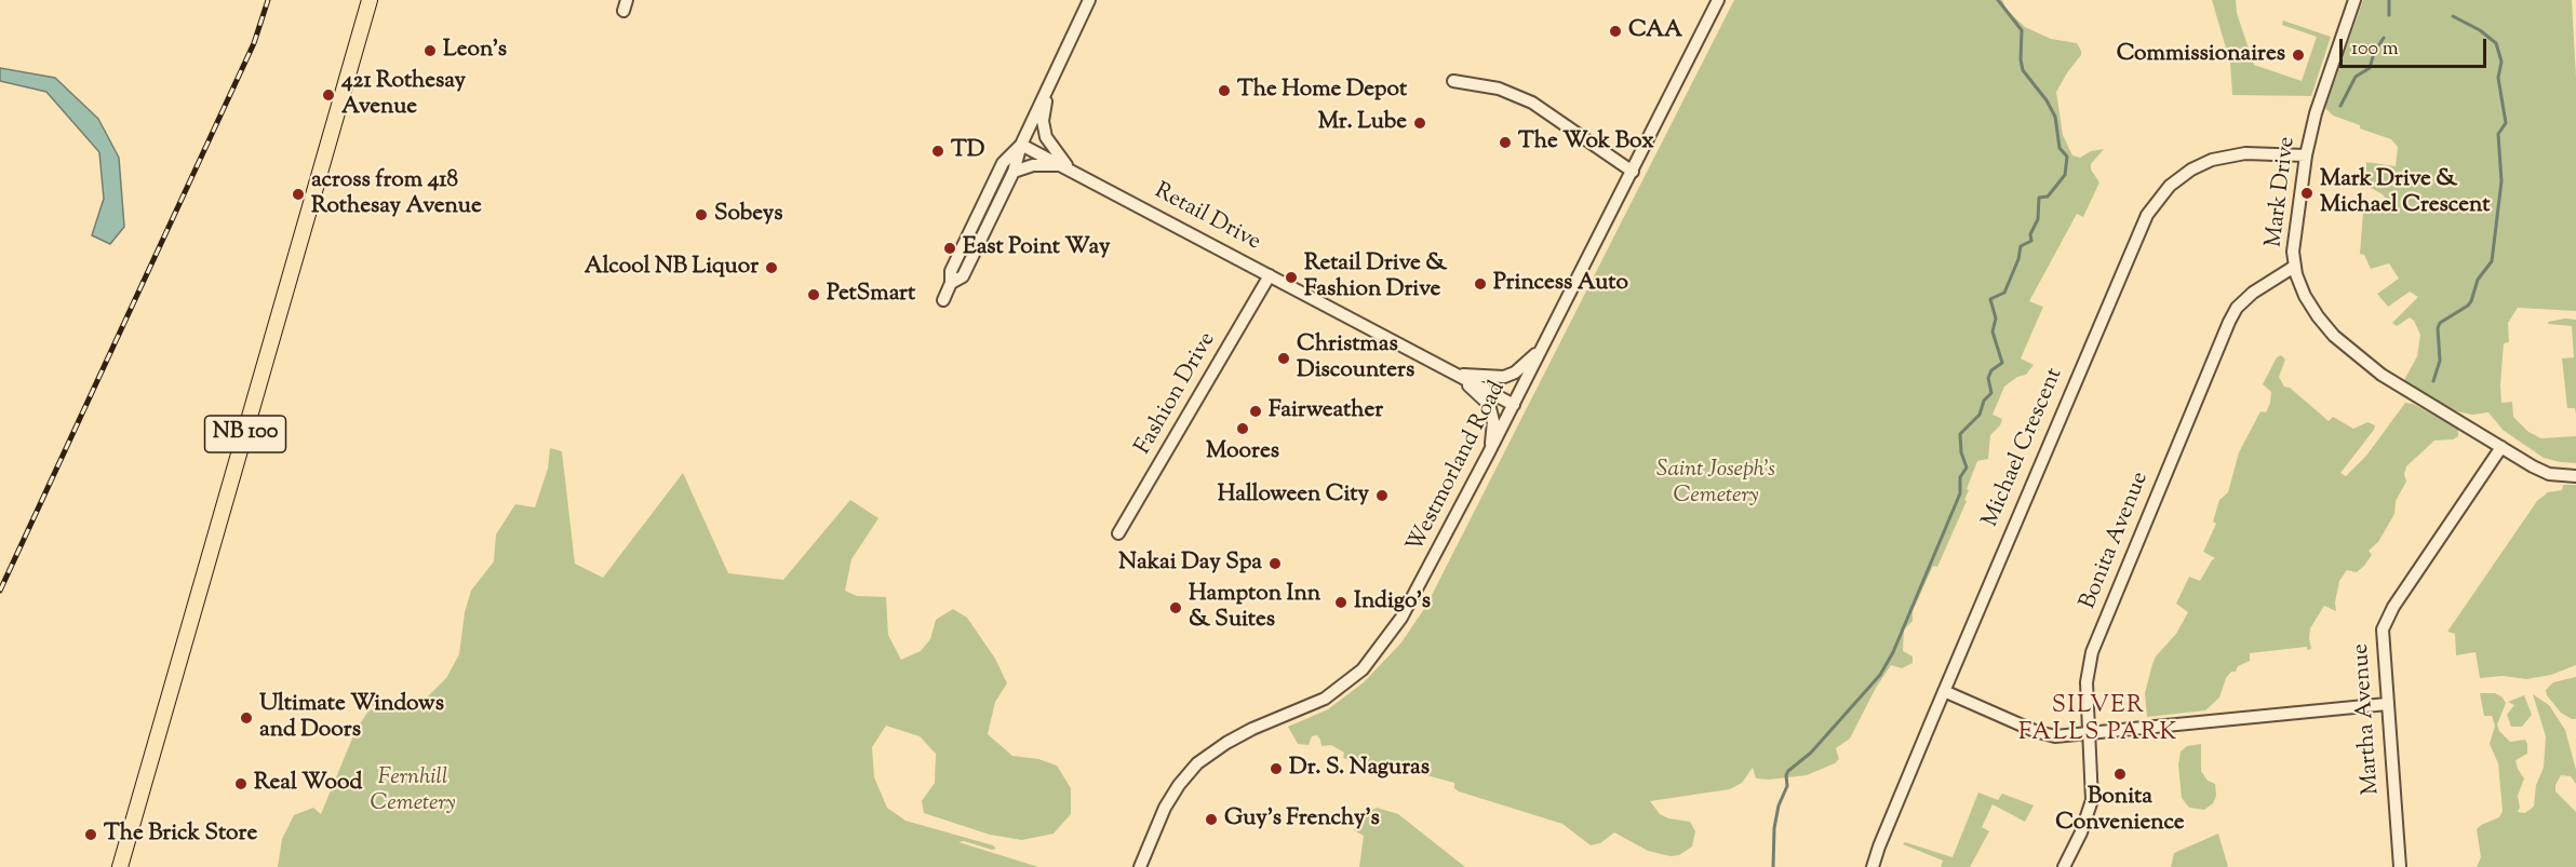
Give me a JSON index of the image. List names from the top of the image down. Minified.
{"streets":{"main road":["NB 100"],"street":["Mark Drive","Retail Drive","Fashion Drive","Michael Crescent","Westmorland Road","Bonita Avenue","Martha Avenue"]},"crossings":[["Mark Drive","Michael Crescent"],["Mark Drive","Bonita Avenue"],["Mark Drive","Martha Avenue"],["Retail Drive","Fashion Drive"],["Retail Drive","Westmorland Road"]],"districts":["SILVER FALLS PARK"],"parks":["Saint Joseph's Cemetery","Fernhill Cemetery"],"places":["CAA","Leon's","Commissionaires","The Home Depot","421 Rothesay Avenue","Mr. Lube","The Wok Box","TD","Mark Drive & Michael Crescent","across from 418 Rothesay Avenue","Sobeys","East Point Way","Alcool NB Liquor","Retail Drive & Fashion Drive","Princess Auto","PetSmart","Christmas Discounters","Fairweather","Moores","Halloween City","Nakai Day Spa","Indigo's","Hampton Inn & Suites","Ultimate Windows and Doors","Dr. S. Naguras","Bonita Convenience","Real Wood","Guy's Frenchy's","The Brick Store"],"scale_bar":"100 m"}
